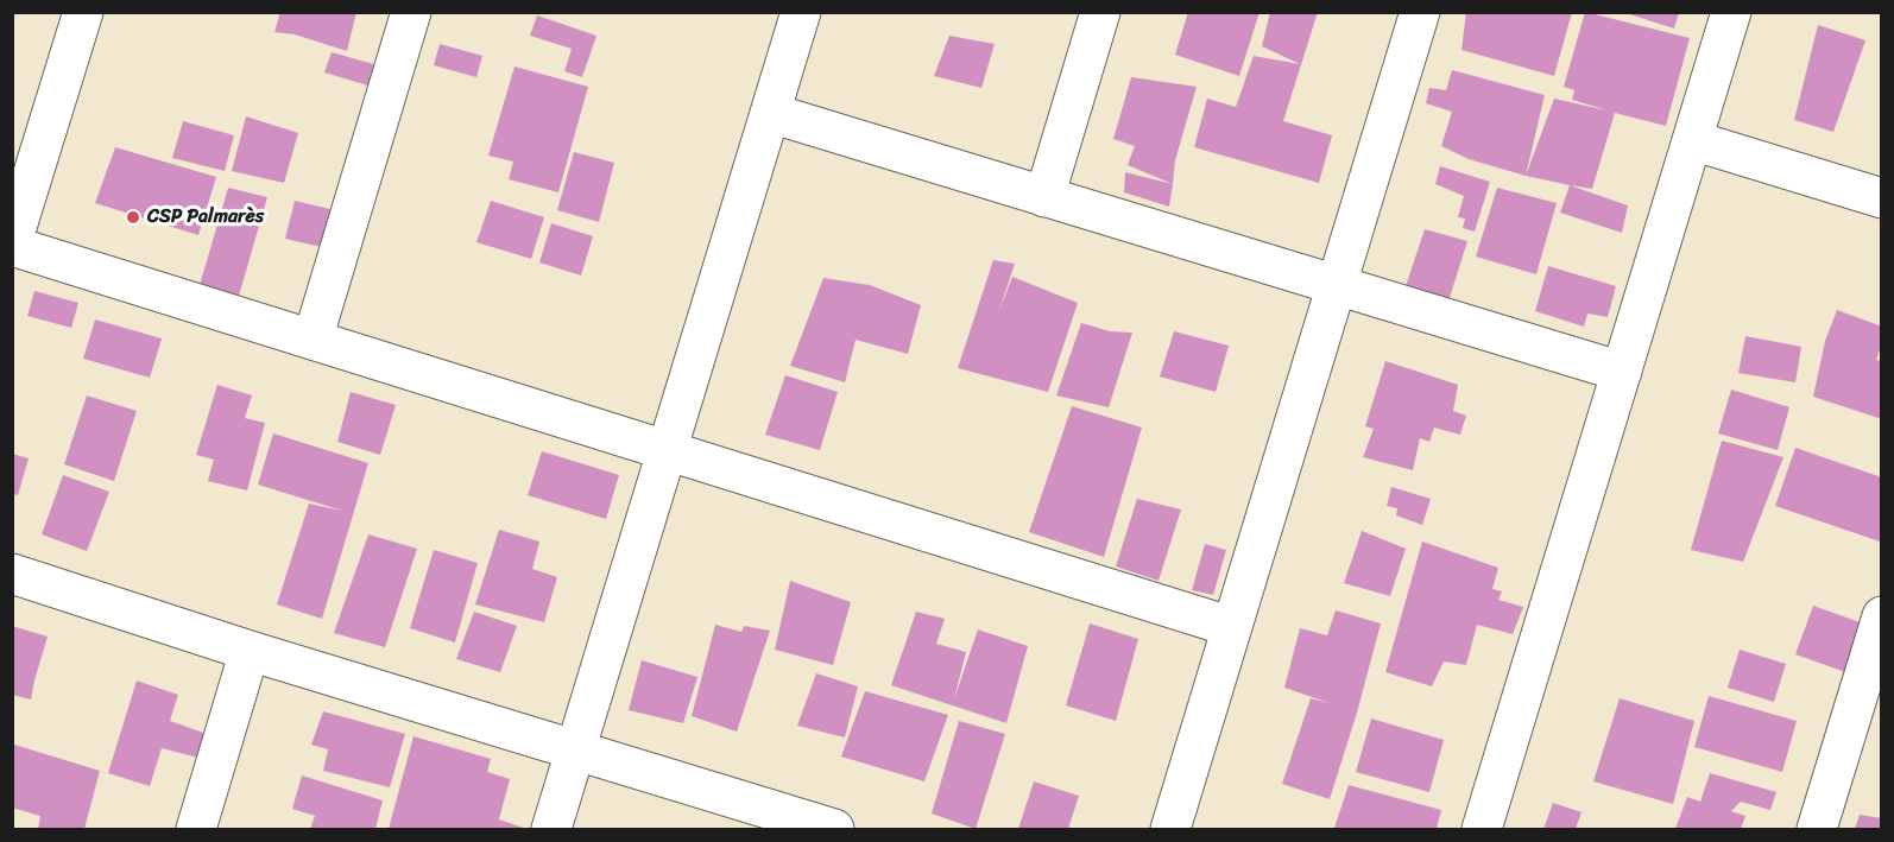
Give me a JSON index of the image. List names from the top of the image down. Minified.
{"places":["CSP Palmarès"]}
